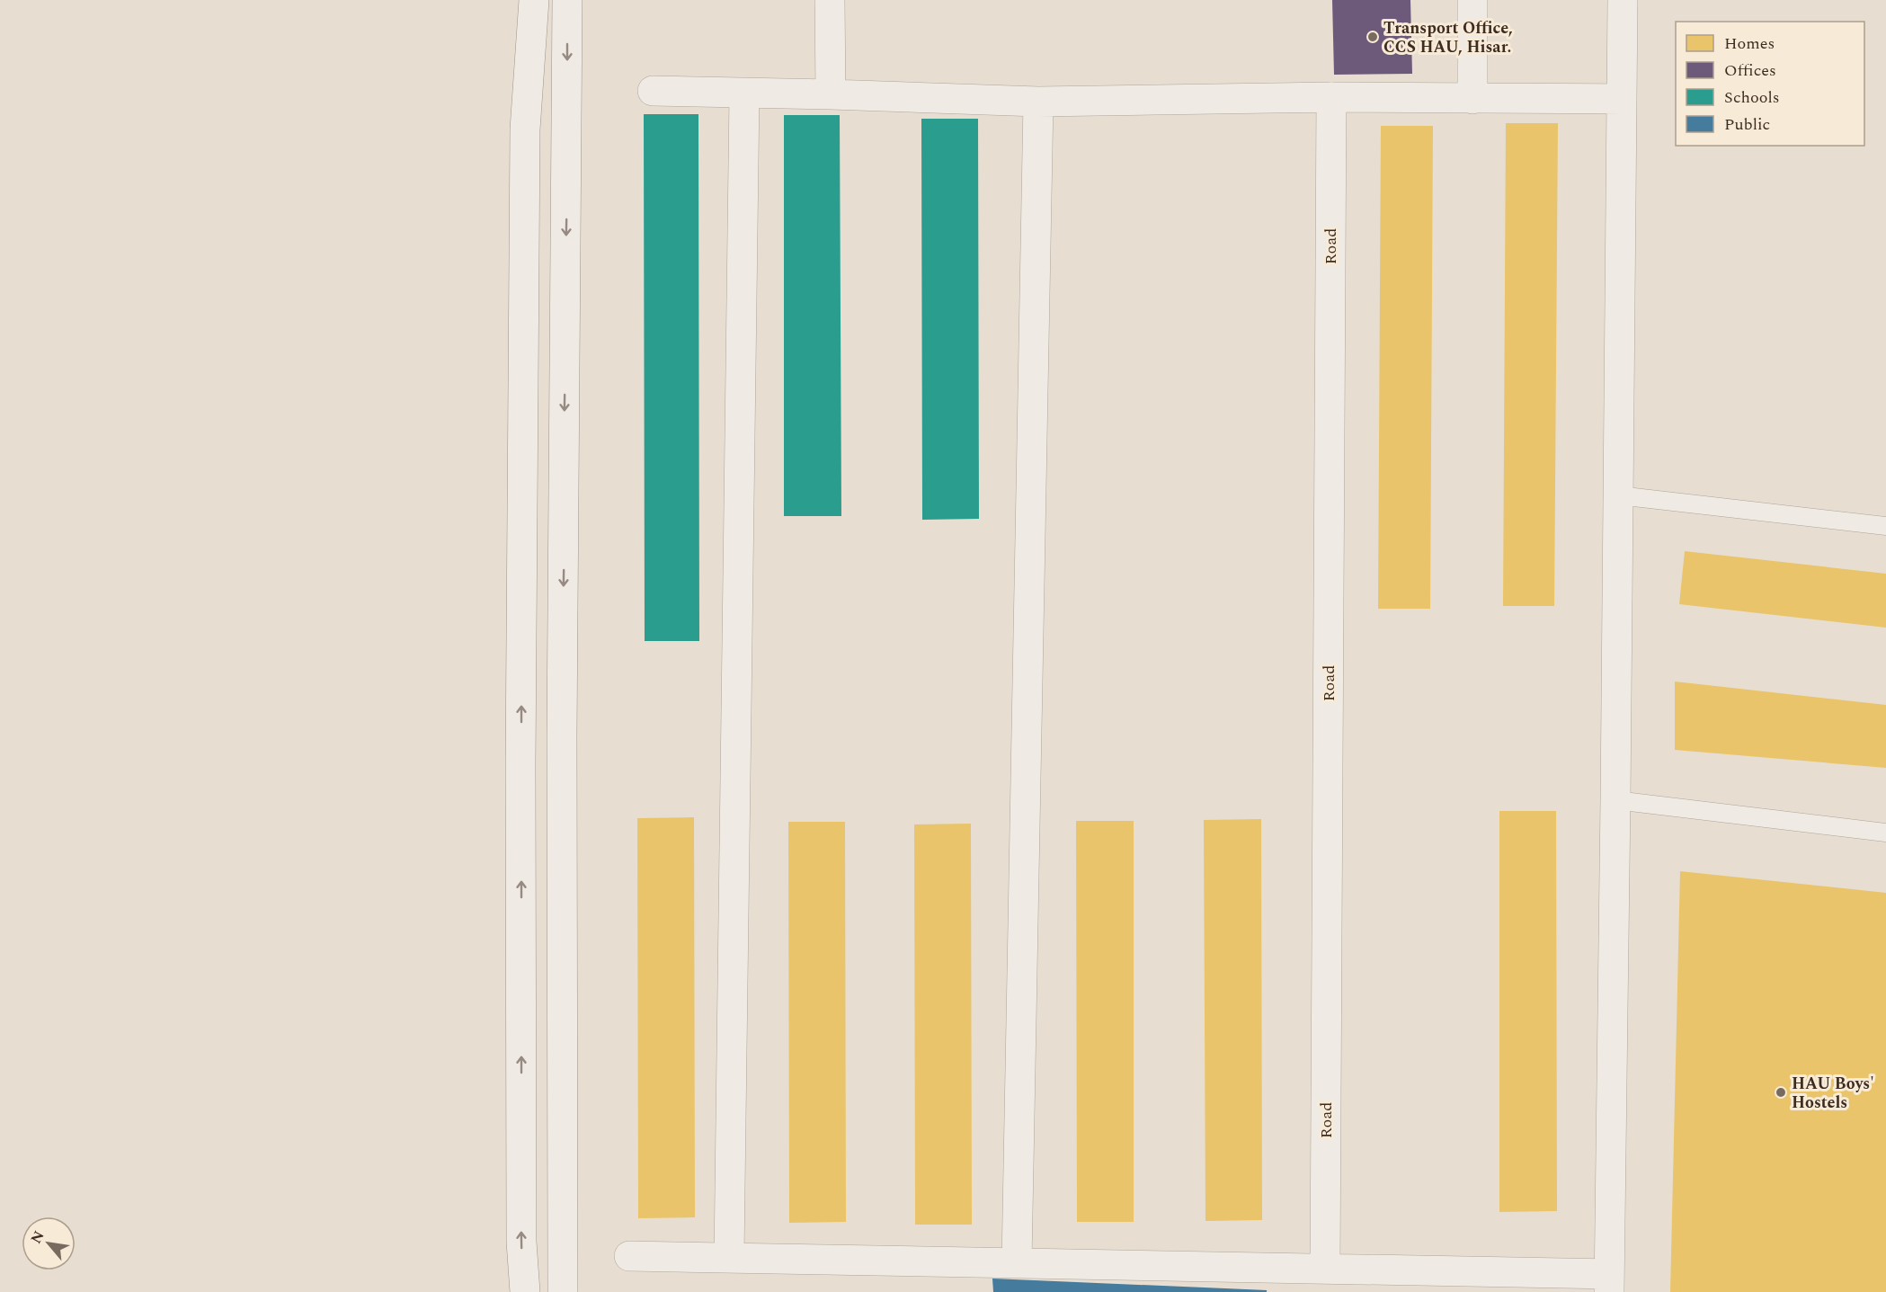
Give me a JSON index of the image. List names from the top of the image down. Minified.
{"streets":{"street":["Road"]},"places":["Transport Office, CCS HAU, Hisar.","HAU Boys' Hostels"],"legend":["Homes","Offices","Schools","Public"],"north":"top left"}
